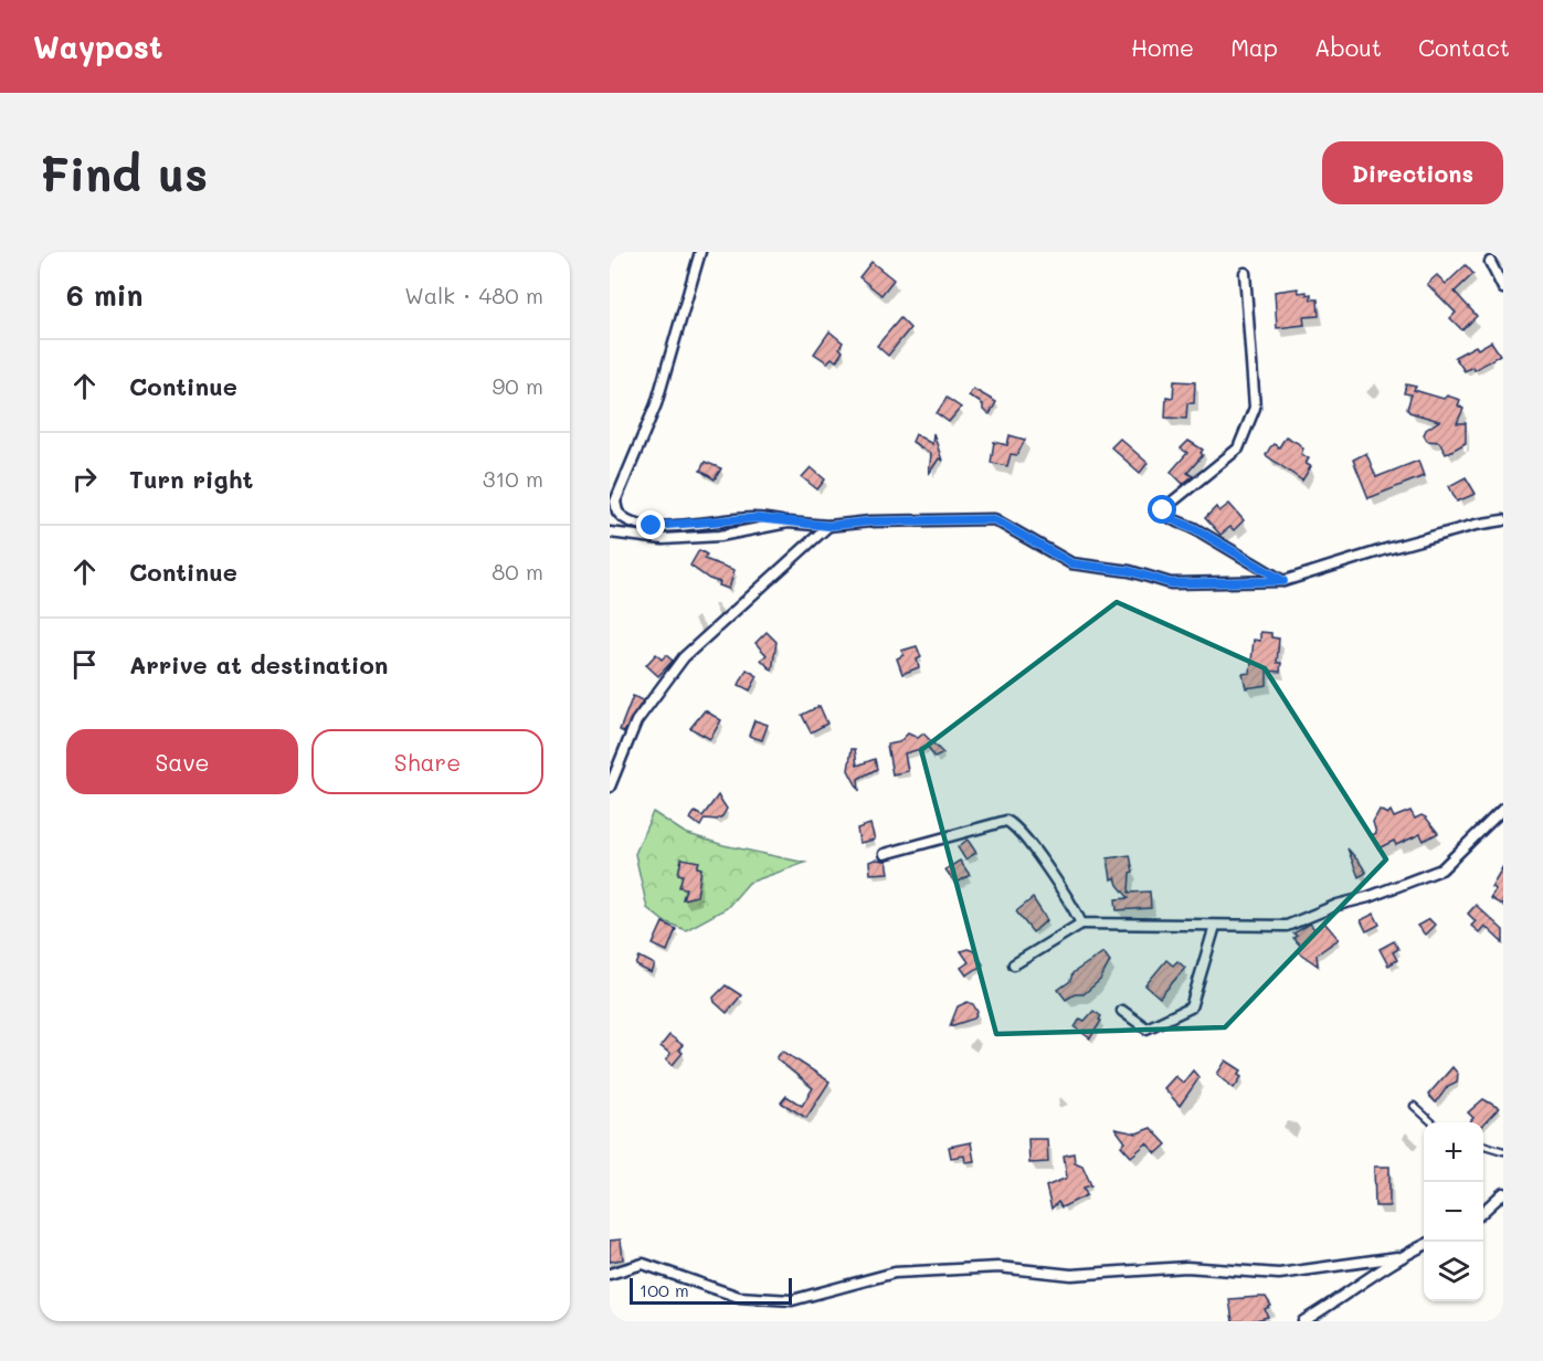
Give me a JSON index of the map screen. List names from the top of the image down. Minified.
{"scale_bar":"100 m","page":{"header":"Waypost","nav":["Home","Map","About","Contact"],"buttons":["Directions",["Save","Share"]],"title":"Find us","heading":["6 min","Walk · 480 m"],"list":[["Continue","90 m"],["Turn right","310 m"],["Continue","80 m"],"Arrive at destination"],"map_buttons":["+","−"],"scale":"100 m"}}
